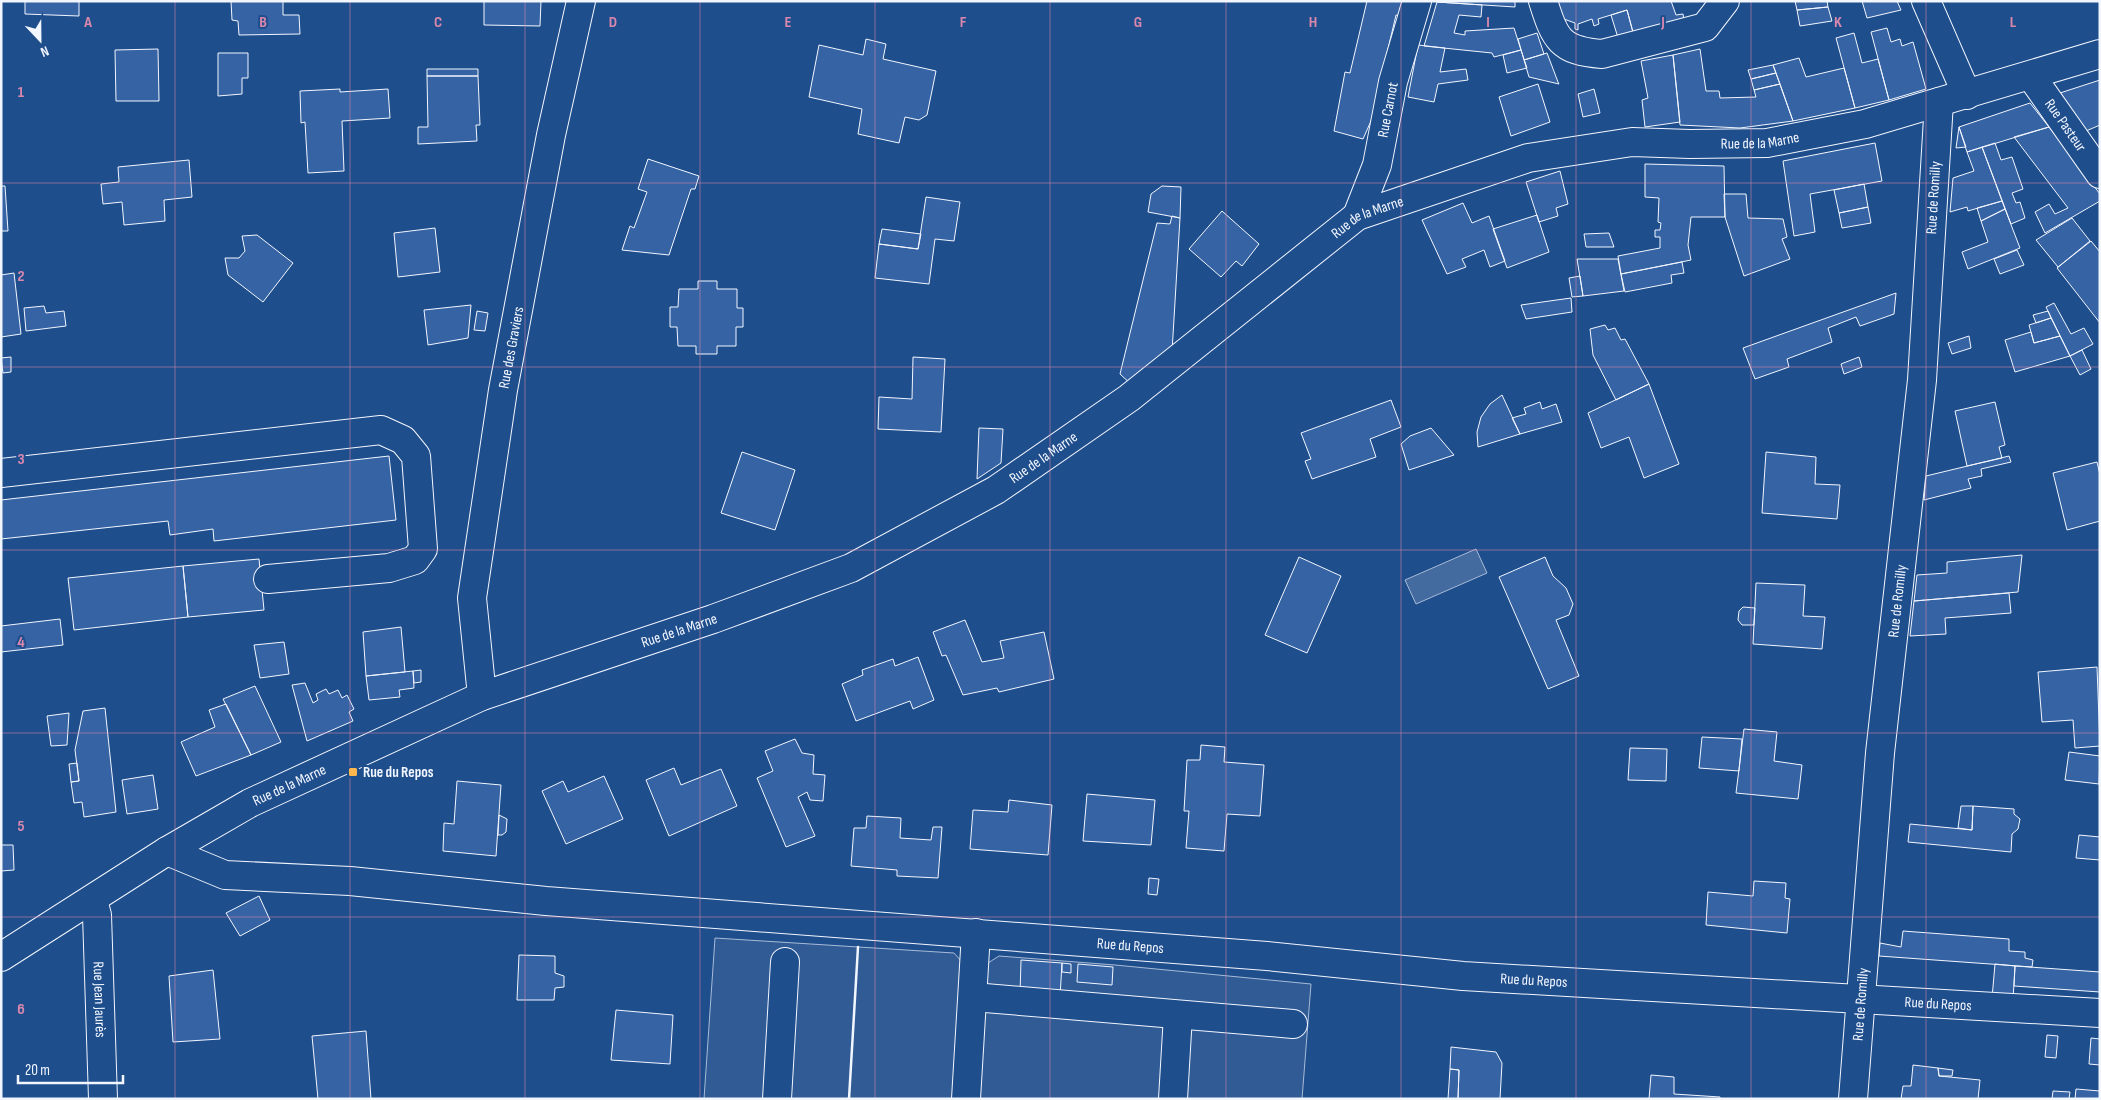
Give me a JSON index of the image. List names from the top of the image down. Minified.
{"streets":{"street":["Rue Carnot","Rue Pasteur","Rue de la Marne","Rue de Romilly","Rue des Graviers","Rue du Repos","Rue Jean Jaurès"]},"crossings":[["Rue Carnot","Rue de la Marne"],["Rue Pasteur","Rue de la Marne"],["Rue de la Marne","Rue de Romilly"],["Rue de la Marne","Rue des Graviers"],["Rue de la Marne","Rue du Repos"],["Rue de la Marne","Rue Jean Jaurès"],["Rue de Romilly","Rue du Repos"]],"places":{"transit":["Rue du Repos"]},"scale_bar":"20 m","north":"bottom","grid":{"columns":["A","B","C","D","E","F","G","H","I","J","K","L"],"rows":["1","2","3","4","5","6"]}}
